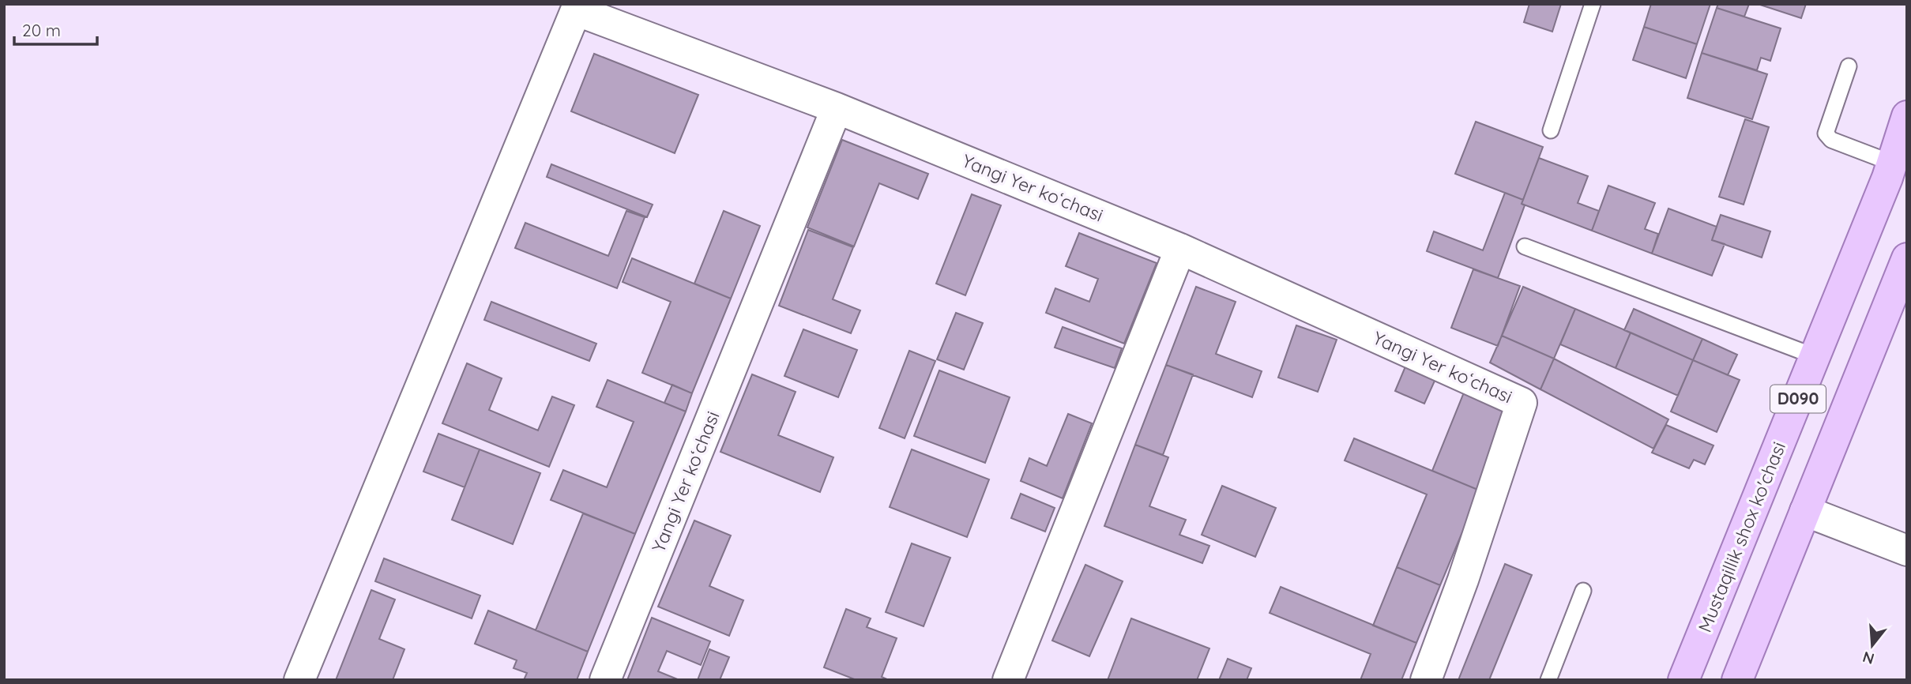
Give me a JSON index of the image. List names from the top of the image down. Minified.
{"streets":{"main road":["D090","Mustaqillik shox ko'chasi"],"street":["Yangi Yer koʻchasi"]},"scale_bar":"20 m","north":"bottom"}
